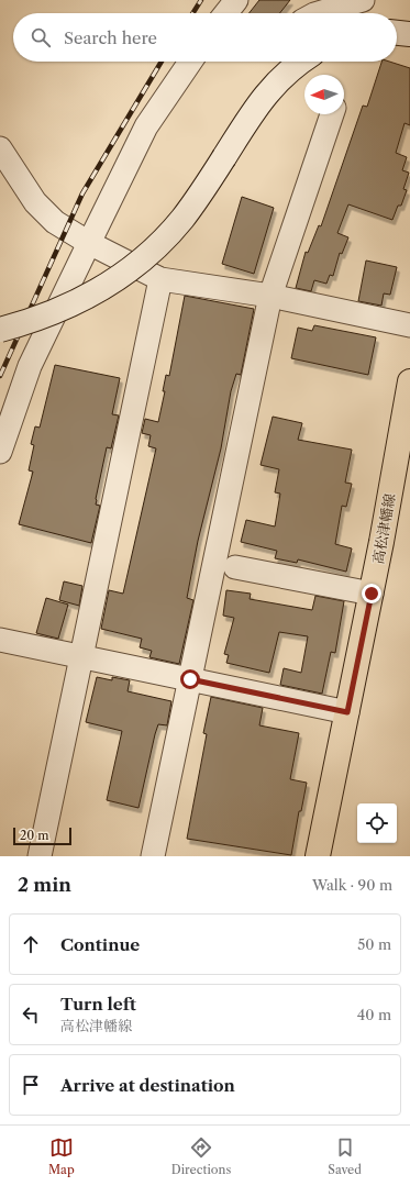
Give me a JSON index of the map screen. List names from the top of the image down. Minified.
{"streets":{"main road":["高松津幡線"]},"scale_bar":"20 m","north":"left","page":{"search":"Search here","scale":"20 m","heading":["2 min","Walk · 90 m"],"list":[["Continue","50 m"],["Turn left","高松津幡線","40 m"],"Arrive at destination"],"nav":["Map","Directions","Saved"]}}
